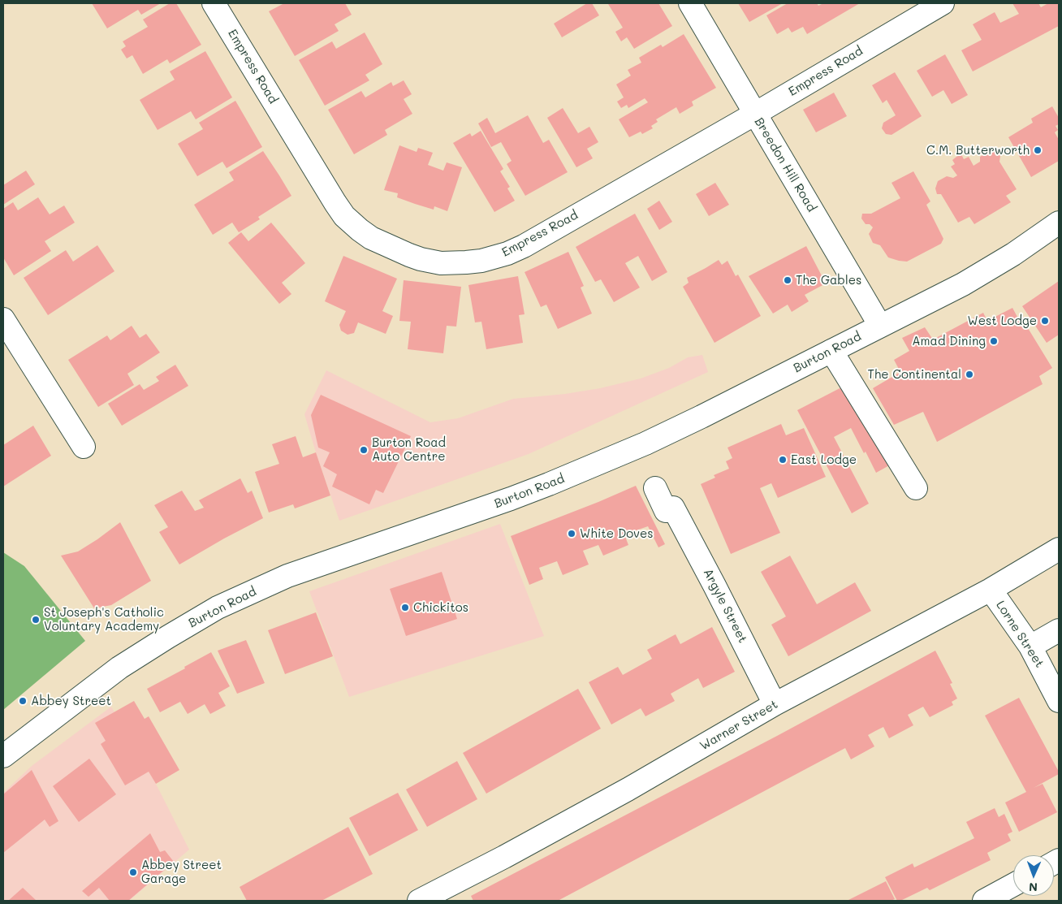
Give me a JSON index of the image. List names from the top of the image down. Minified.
{"streets":{"street":["Empress Road","Breedon Hill Road","Burton Road","Argyle Street","Lorne Street","Warner Street"]},"crossings":[["Empress Road","Breedon Hill Road"],["Breedon Hill Road","Burton Road"],["Argyle Street","Warner Street"],["Lorne Street","Warner Street"]],"places":["C.M. Butterworth","The Gables","West Lodge","Amad Dining","The Continental","Burton Road Auto Centre","East Lodge","White Doves","Chickitos","St Joseph's Catholic Voluntary Academy","Abbey Street","Abbey Street Garage"],"north":"bottom"}
